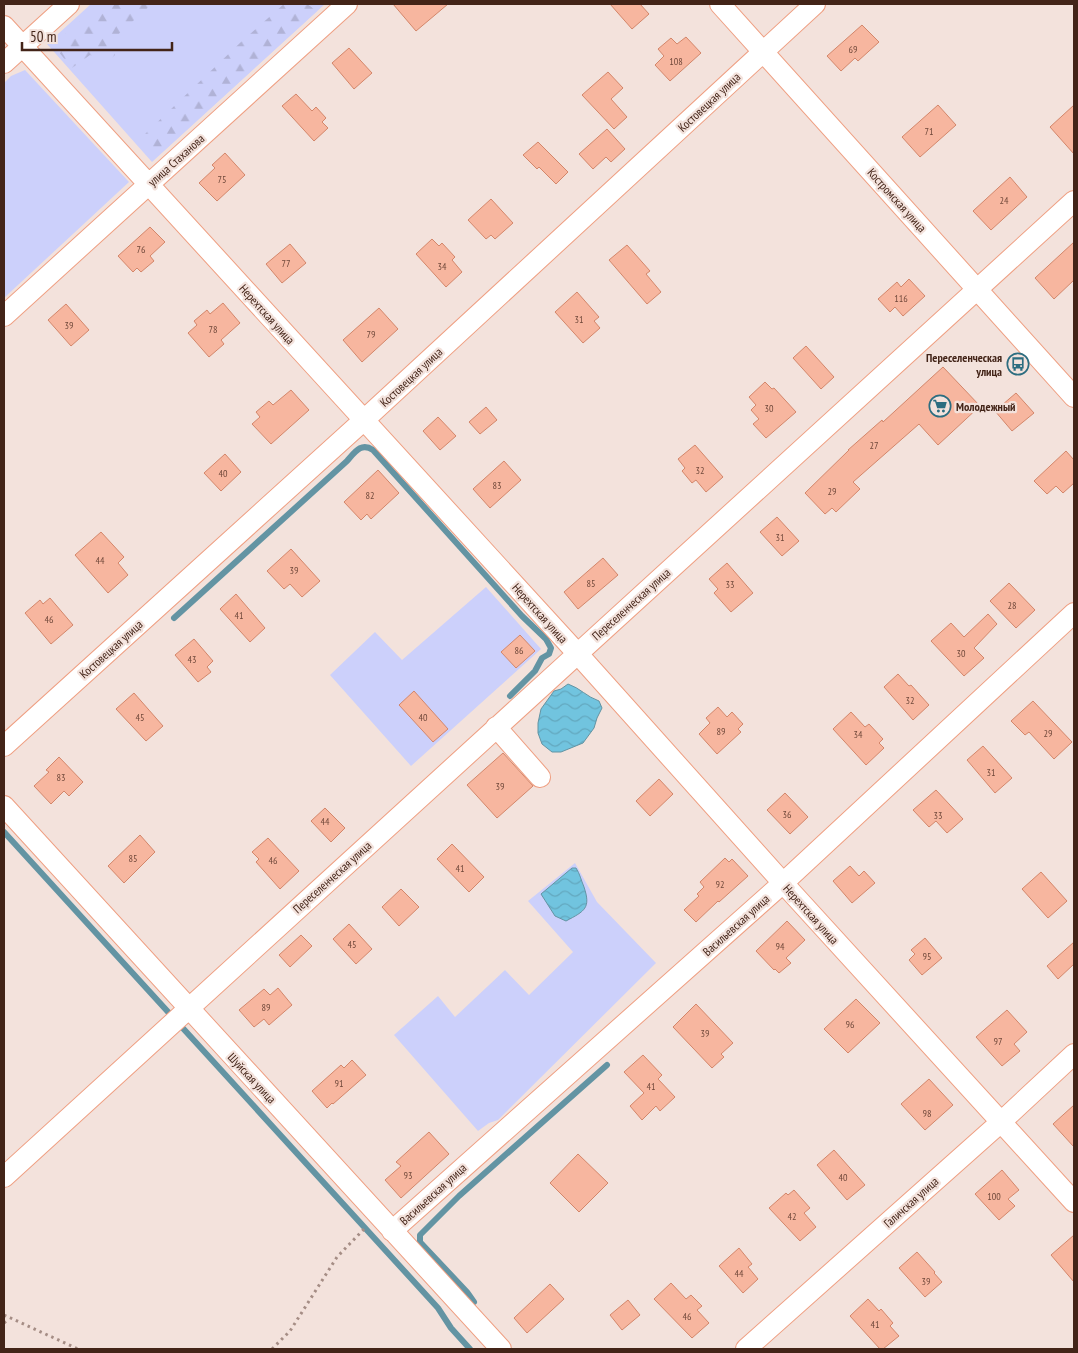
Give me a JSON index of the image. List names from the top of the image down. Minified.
{"streets":{"street":["Костовецкая улица","улица Стаханова","Костромская улица","Нерехтская улица","Переселенческая улица","Васильевская улица","Шуйская улица","Галичская улица"]},"crossings":[["Костовецкая улица","Костромская улица"],["Костовецкая улица","Нерехтская улица"],["улица Стаханова","Нерехтская улица"],["Костромская улица","Переселенческая улица"],["Нерехтская улица","Переселенческая улица"],["Нерехтская улица","Васильевская улица"],["Нерехтская улица","Галичская улица"],["Переселенческая улица","Шуйская улица"],["Васильевская улица","Шуйская улица"]],"places":{"bus stop":["Переселенческая улица"],"supermarket":["Молодежный"]},"house_numbers":["69","108","71","75","24","76","77","34","116","31","39","78","79","30","27","32","40","83","29","82","31","44","39","85","33","28","41","46","86","30","43","32","45","40","89","29","34","31","83","39","36","33","44","85","46","41","92","45","94","95","89","96","39","97","91","41","98","93","40","100","42","44","39","46","41"],"scale_bar":"50 m"}
